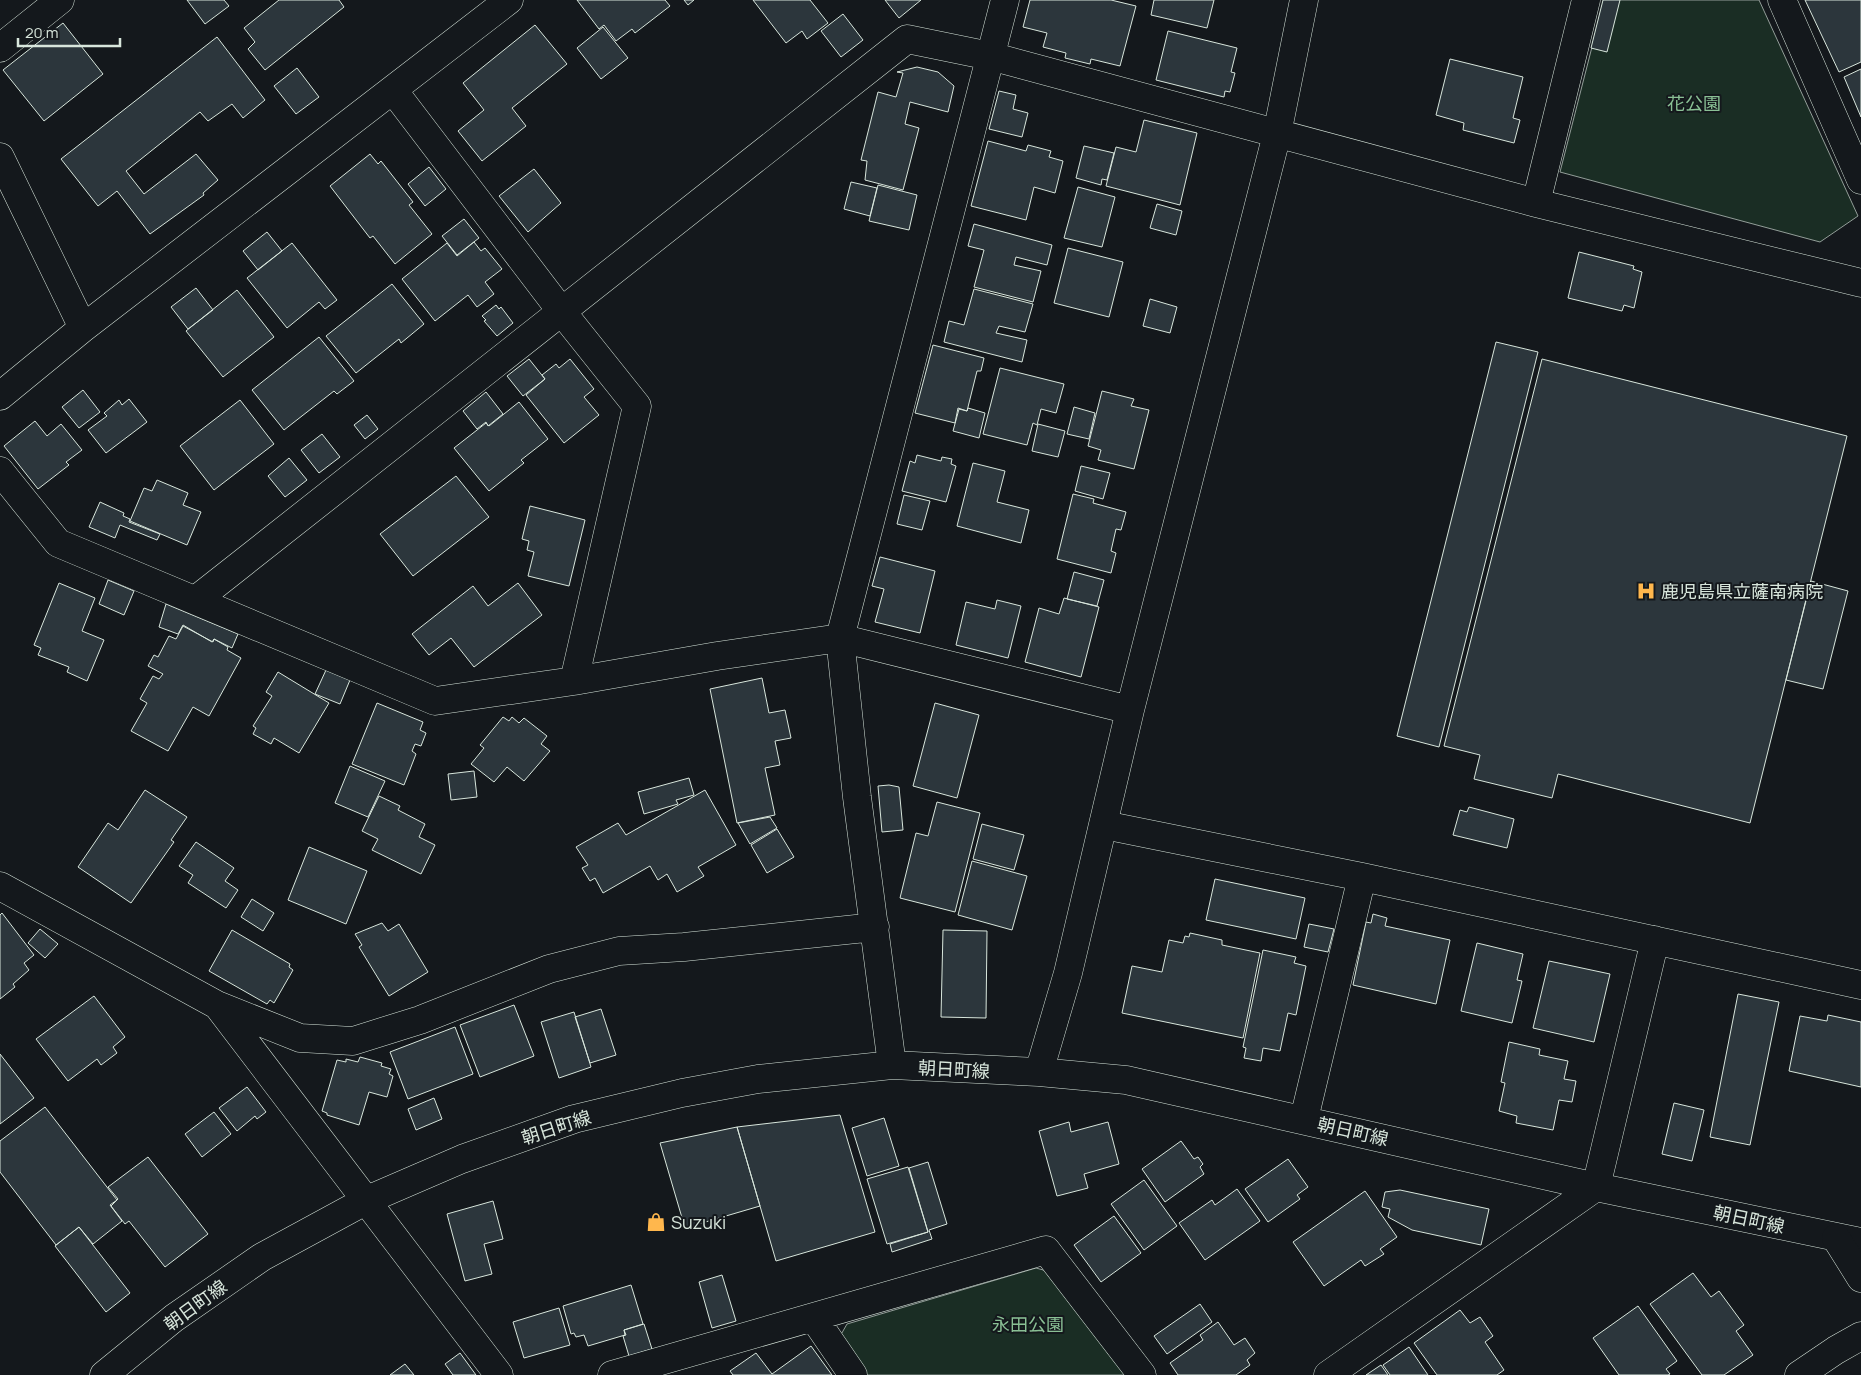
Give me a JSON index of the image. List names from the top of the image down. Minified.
{"streets":{"street":["朝日町線"]},"parks":["花公園","永田公園"],"places":{"hospital":["鹿児島県立薩南病院"],"shop":["Suzuki"]},"scale_bar":"20 m"}
